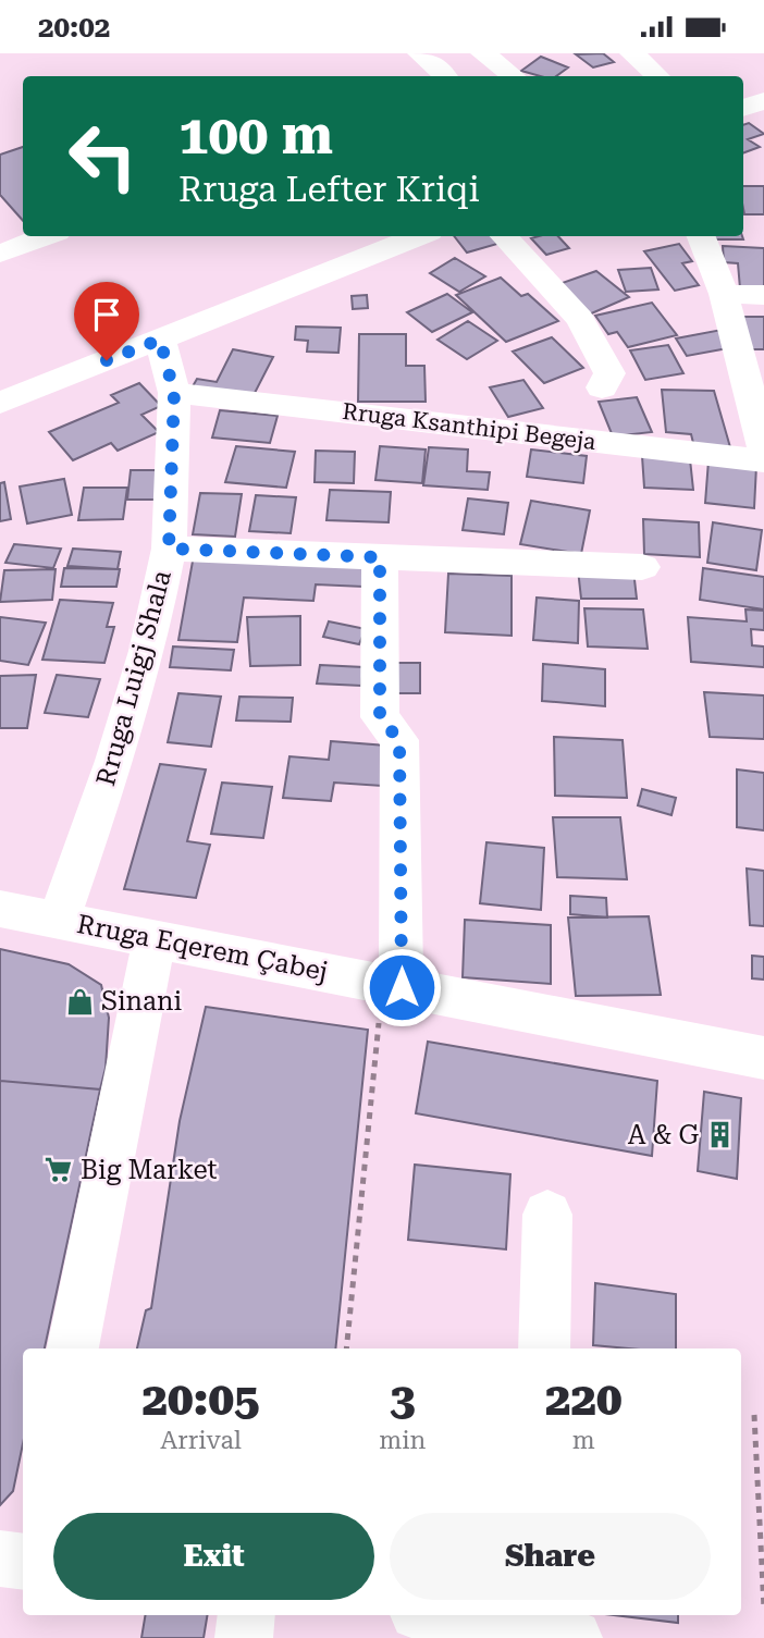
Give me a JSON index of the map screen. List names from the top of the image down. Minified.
{"streets":{"street":["Rruga Ksanthipi Begeja","Rruga Luigj Shala","Rruga Eqerem Çabej"]},"crossings":[["Rruga Ksanthipi Begeja","Rruga Luigj Shala"],["Rruga Luigj Shala","Rruga Eqerem Çabej"]],"places":{"shop":["Sinani"],"building":["A & G"],"supermarket":["Big Market"]},"page":{"status":"20:02","turn":["100 m","Rruga Lefter Kriqi"],"eta":["20:05","Arrival","3","min","220","m"],"buttons":["Exit","Share"]}}
